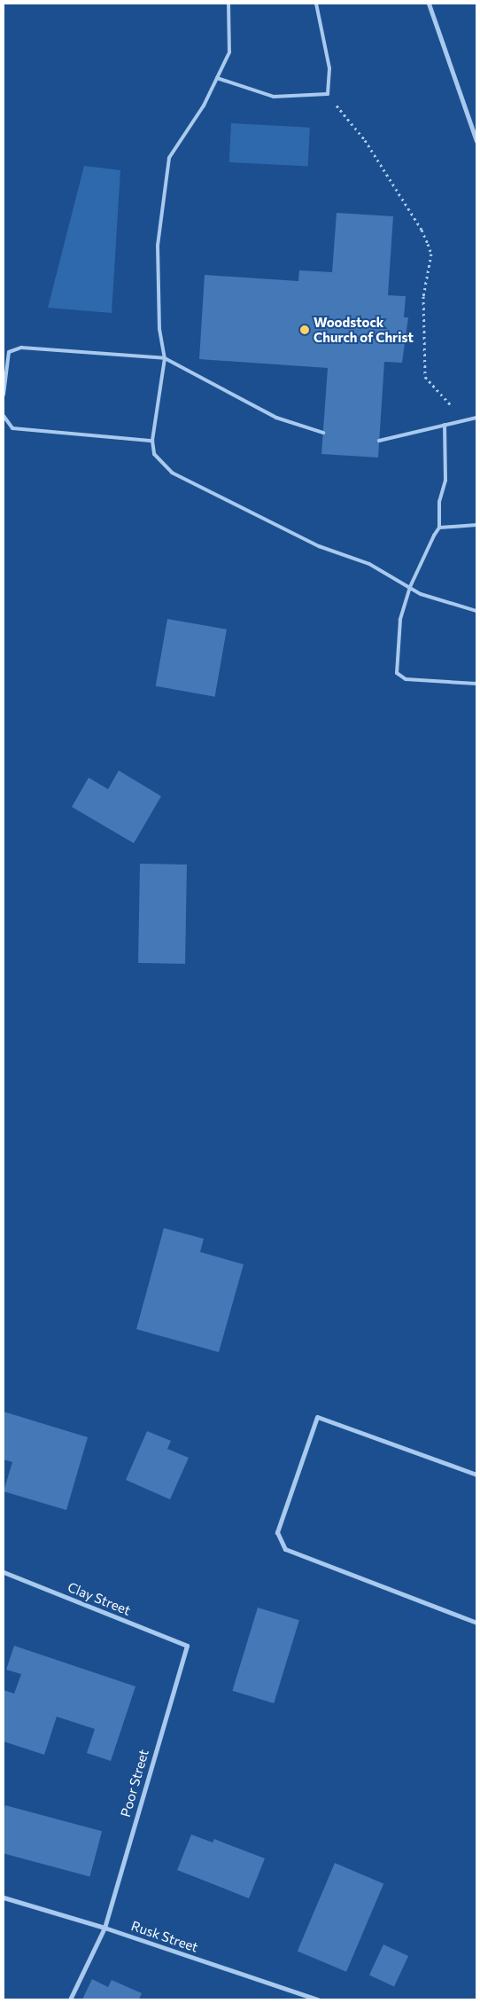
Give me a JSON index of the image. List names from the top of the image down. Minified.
{"streets":{"street":["Clay Street","Poor Street","Rusk Street"]},"crossings":[["Clay Street","Poor Street"],["Poor Street","Rusk Street"]],"places":["Woodstock Church of Christ"]}
